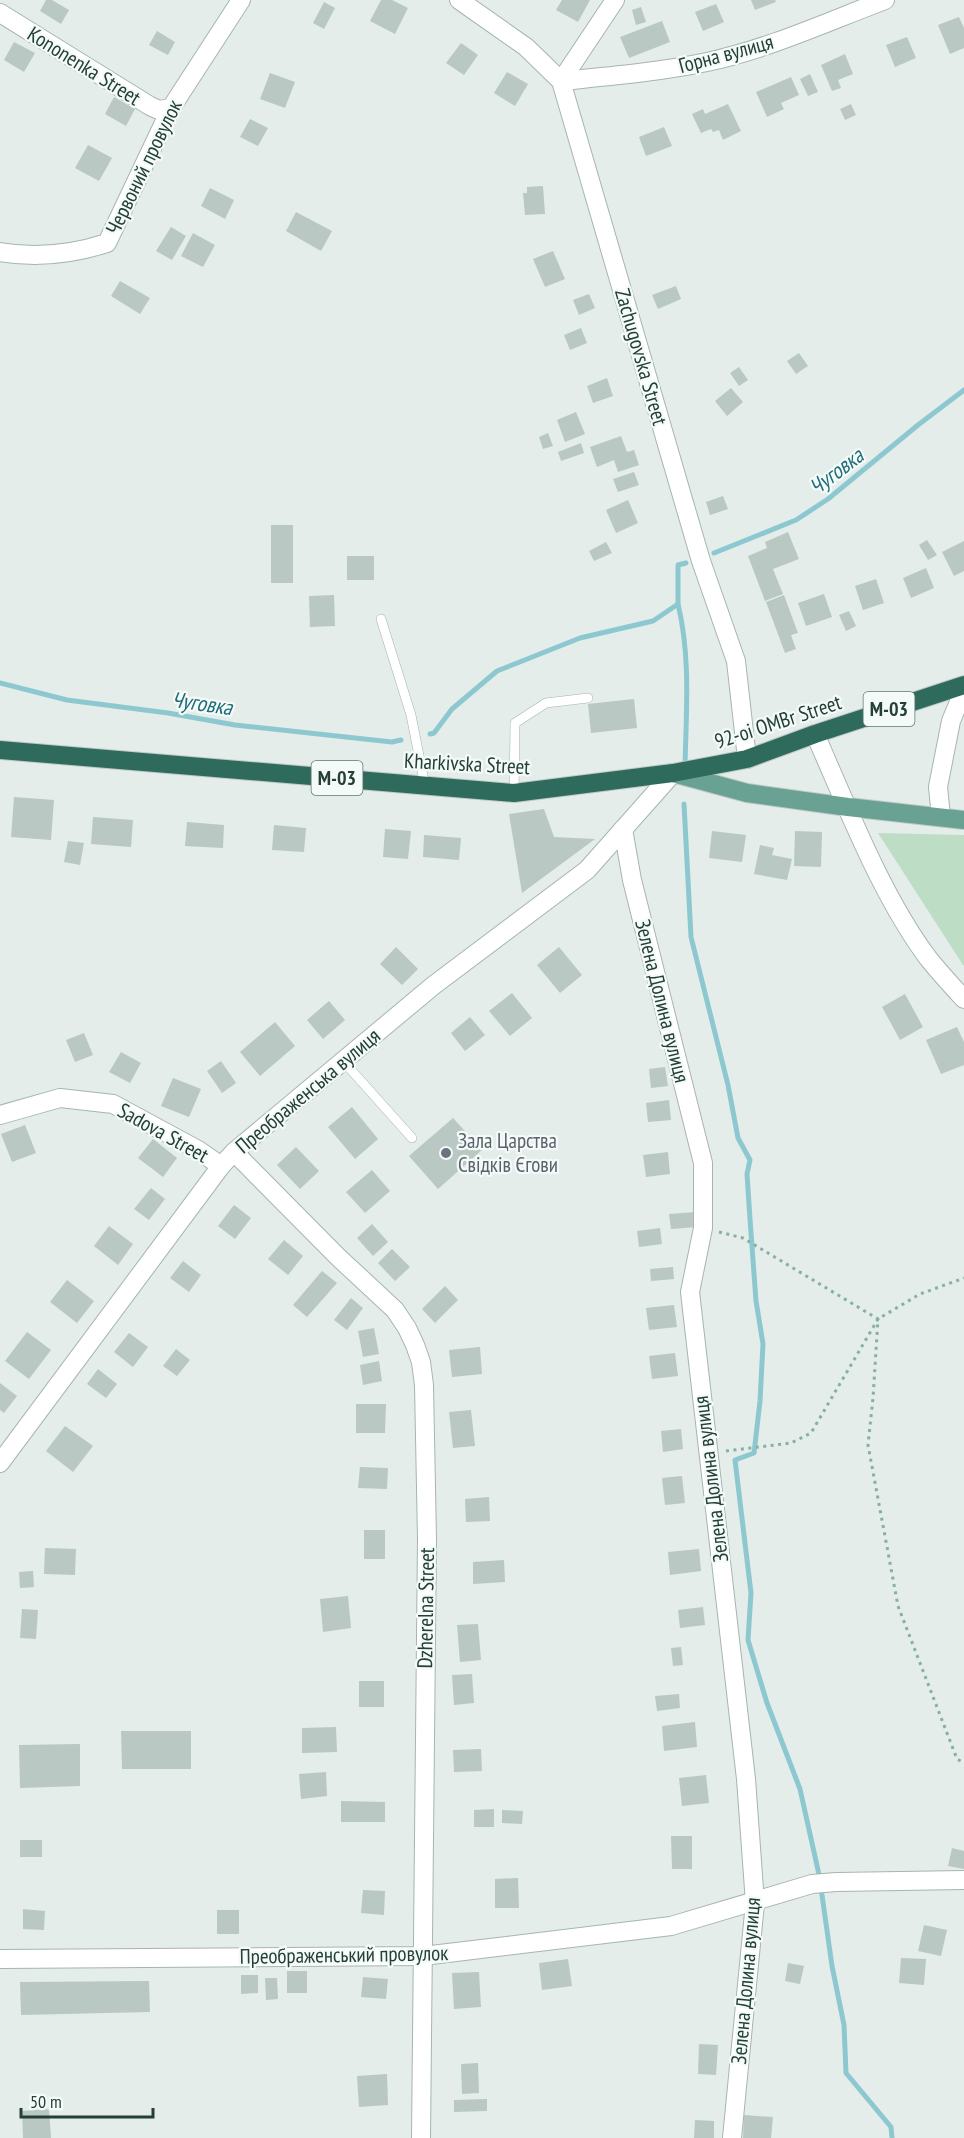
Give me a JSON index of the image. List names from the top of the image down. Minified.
{"streets":{"highway":["М-03","92-oi OMBr Street","Kharkivska Street"],"street":["Горна вулиця","Kononenka Street","Червоний провулок","Zachugovska Street","Зелена Долина вулиця","Преображенська вулиця","Sadova Street","Dzherelna Street","Преображенський провулок"]},"crossings":[["Горна вулиця","Zachugovska Street"],["Kononenka Street","Червоний провулок"],["Zachugovska Street","92-oi OMBr Street"],["92-oi OMBr Street","Kharkivska Street"],["92-oi OMBr Street","Преображенська вулиця"],["Kharkivska Street","Преображенська вулиця"],["Зелена Долина вулиця","Преображенська вулиця"],["Зелена Долина вулиця","Преображенський провулок"],["Преображенська вулиця","Sadova Street"],["Преображенська вулиця","Dzherelna Street"],["Dzherelna Street","Преображенський провулок"]],"water":["Чуговка"],"places":["Зала Царства Свідків Єгови"],"scale_bar":"50 m"}
